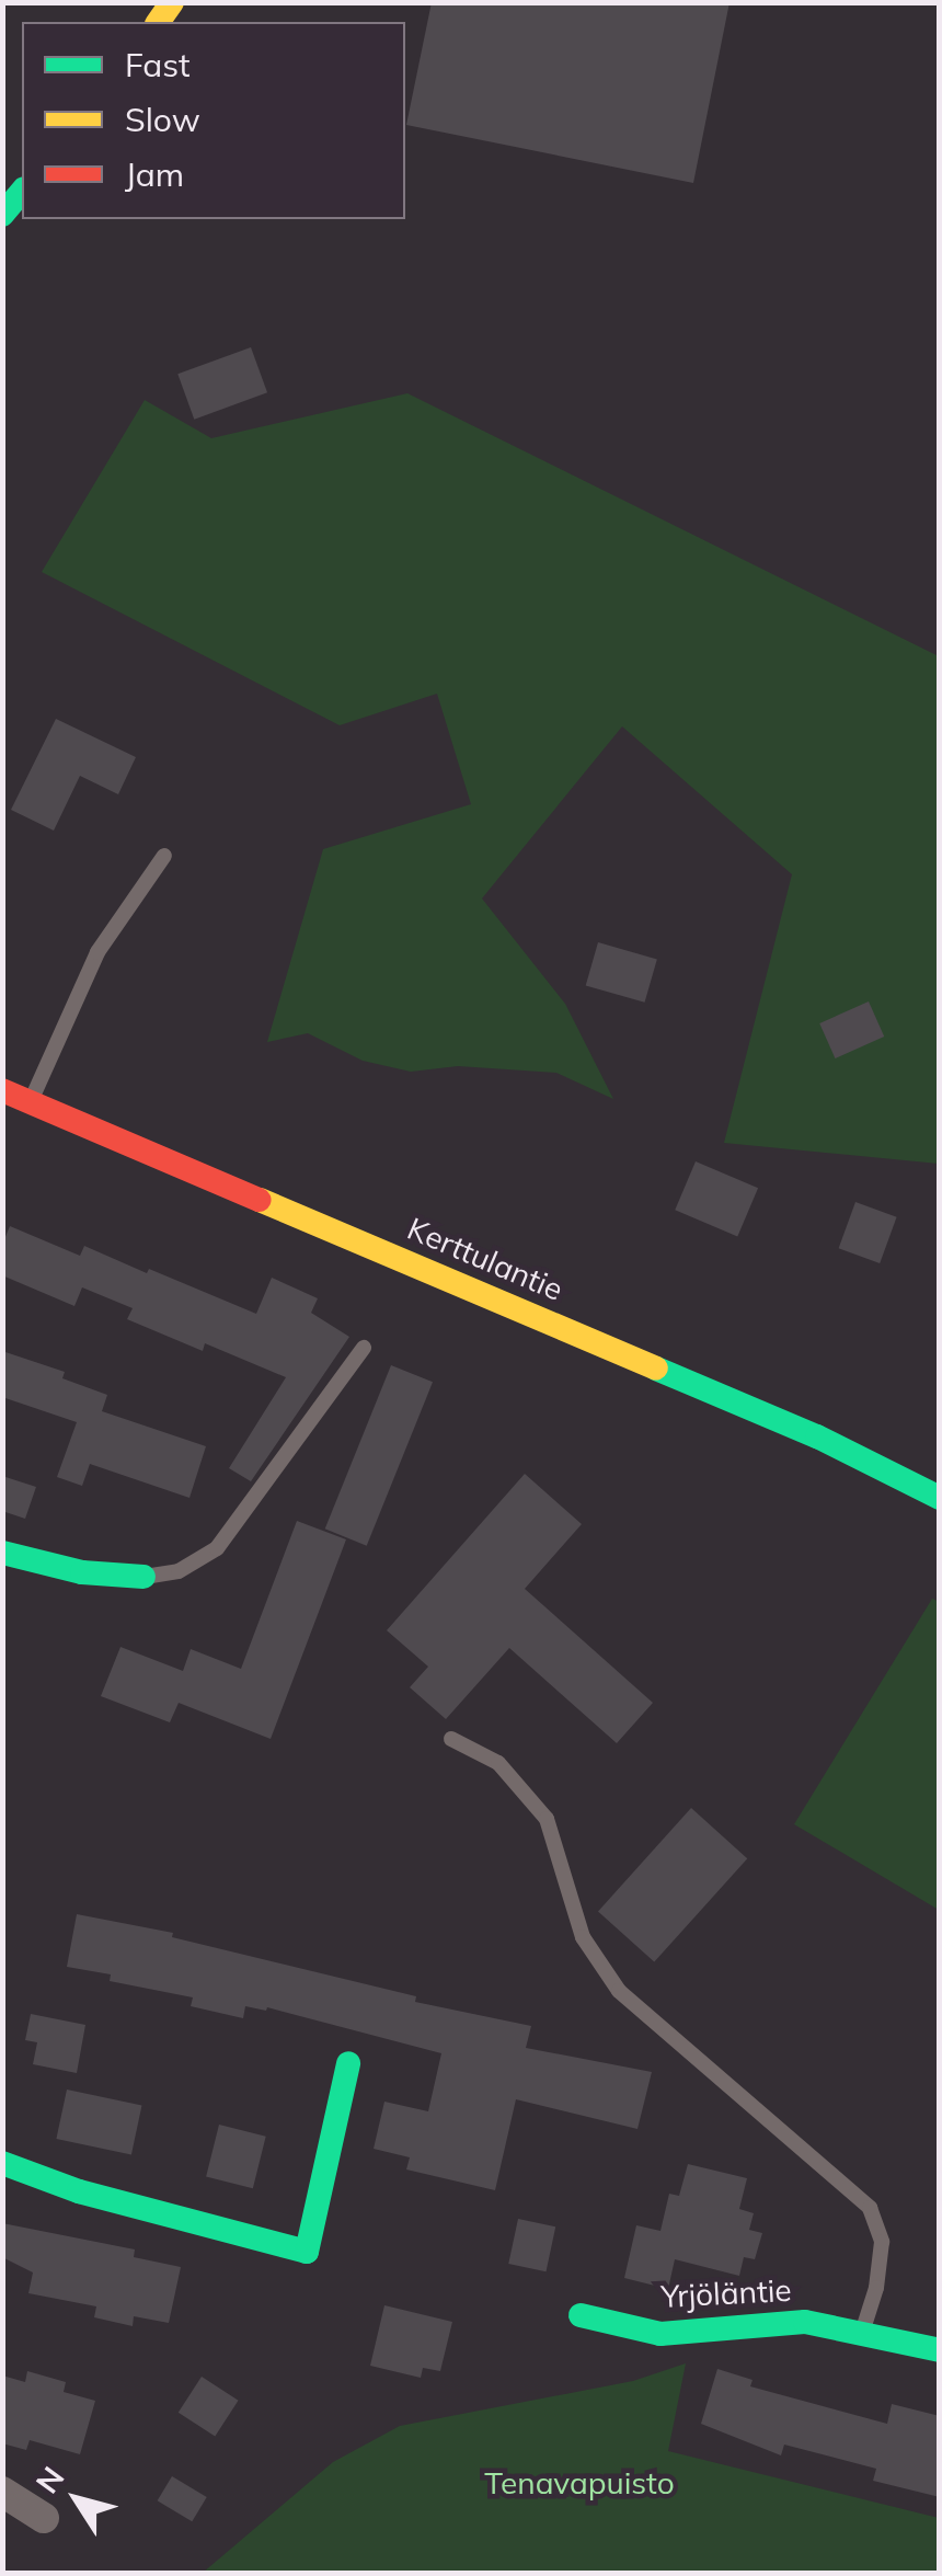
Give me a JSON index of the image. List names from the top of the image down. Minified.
{"streets":{"street":["Kerttulantie","Yrjöläntie"]},"parks":["Tenavapuisto"],"legend":["Fast","Slow","Jam"],"north":"top left"}
